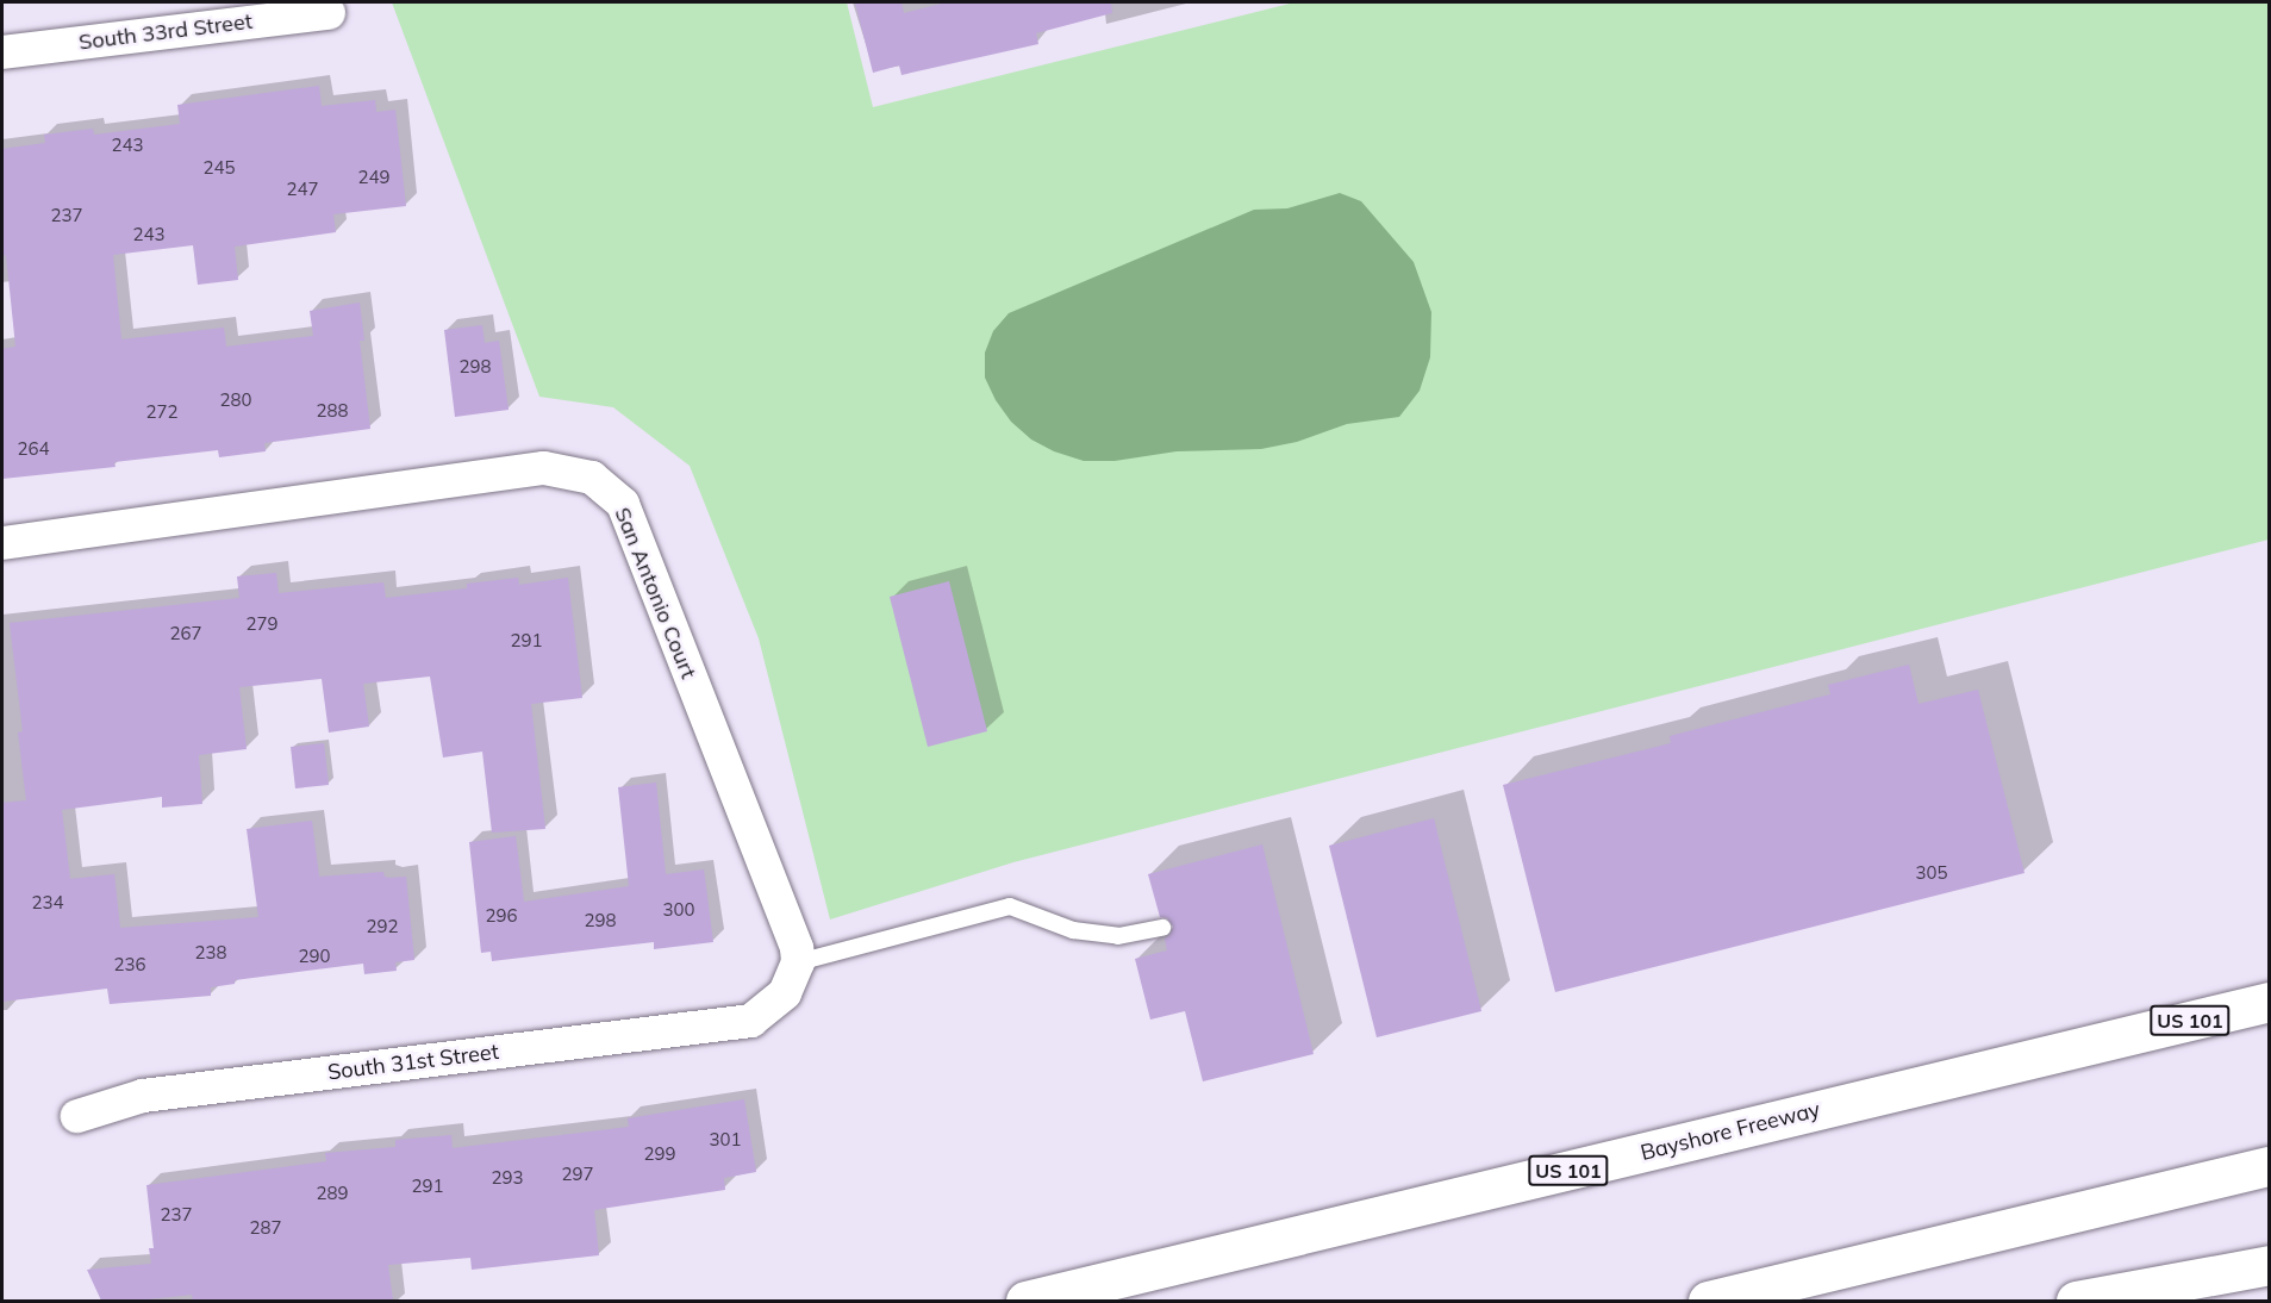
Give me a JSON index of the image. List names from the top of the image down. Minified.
{"streets":{"highway":["US 101","Bayshore Freeway"],"street":["South 33rd Street","San Antonio Court","South 31st Street"]},"crossings":[["San Antonio Court","South 31st Street"]],"house_numbers":["243","245","249","247","237","243","298","280","288","272","264","279","267","291","305","234","300","296","298","292","238","290","236","301","299","297","293","291","289","237","287"]}
